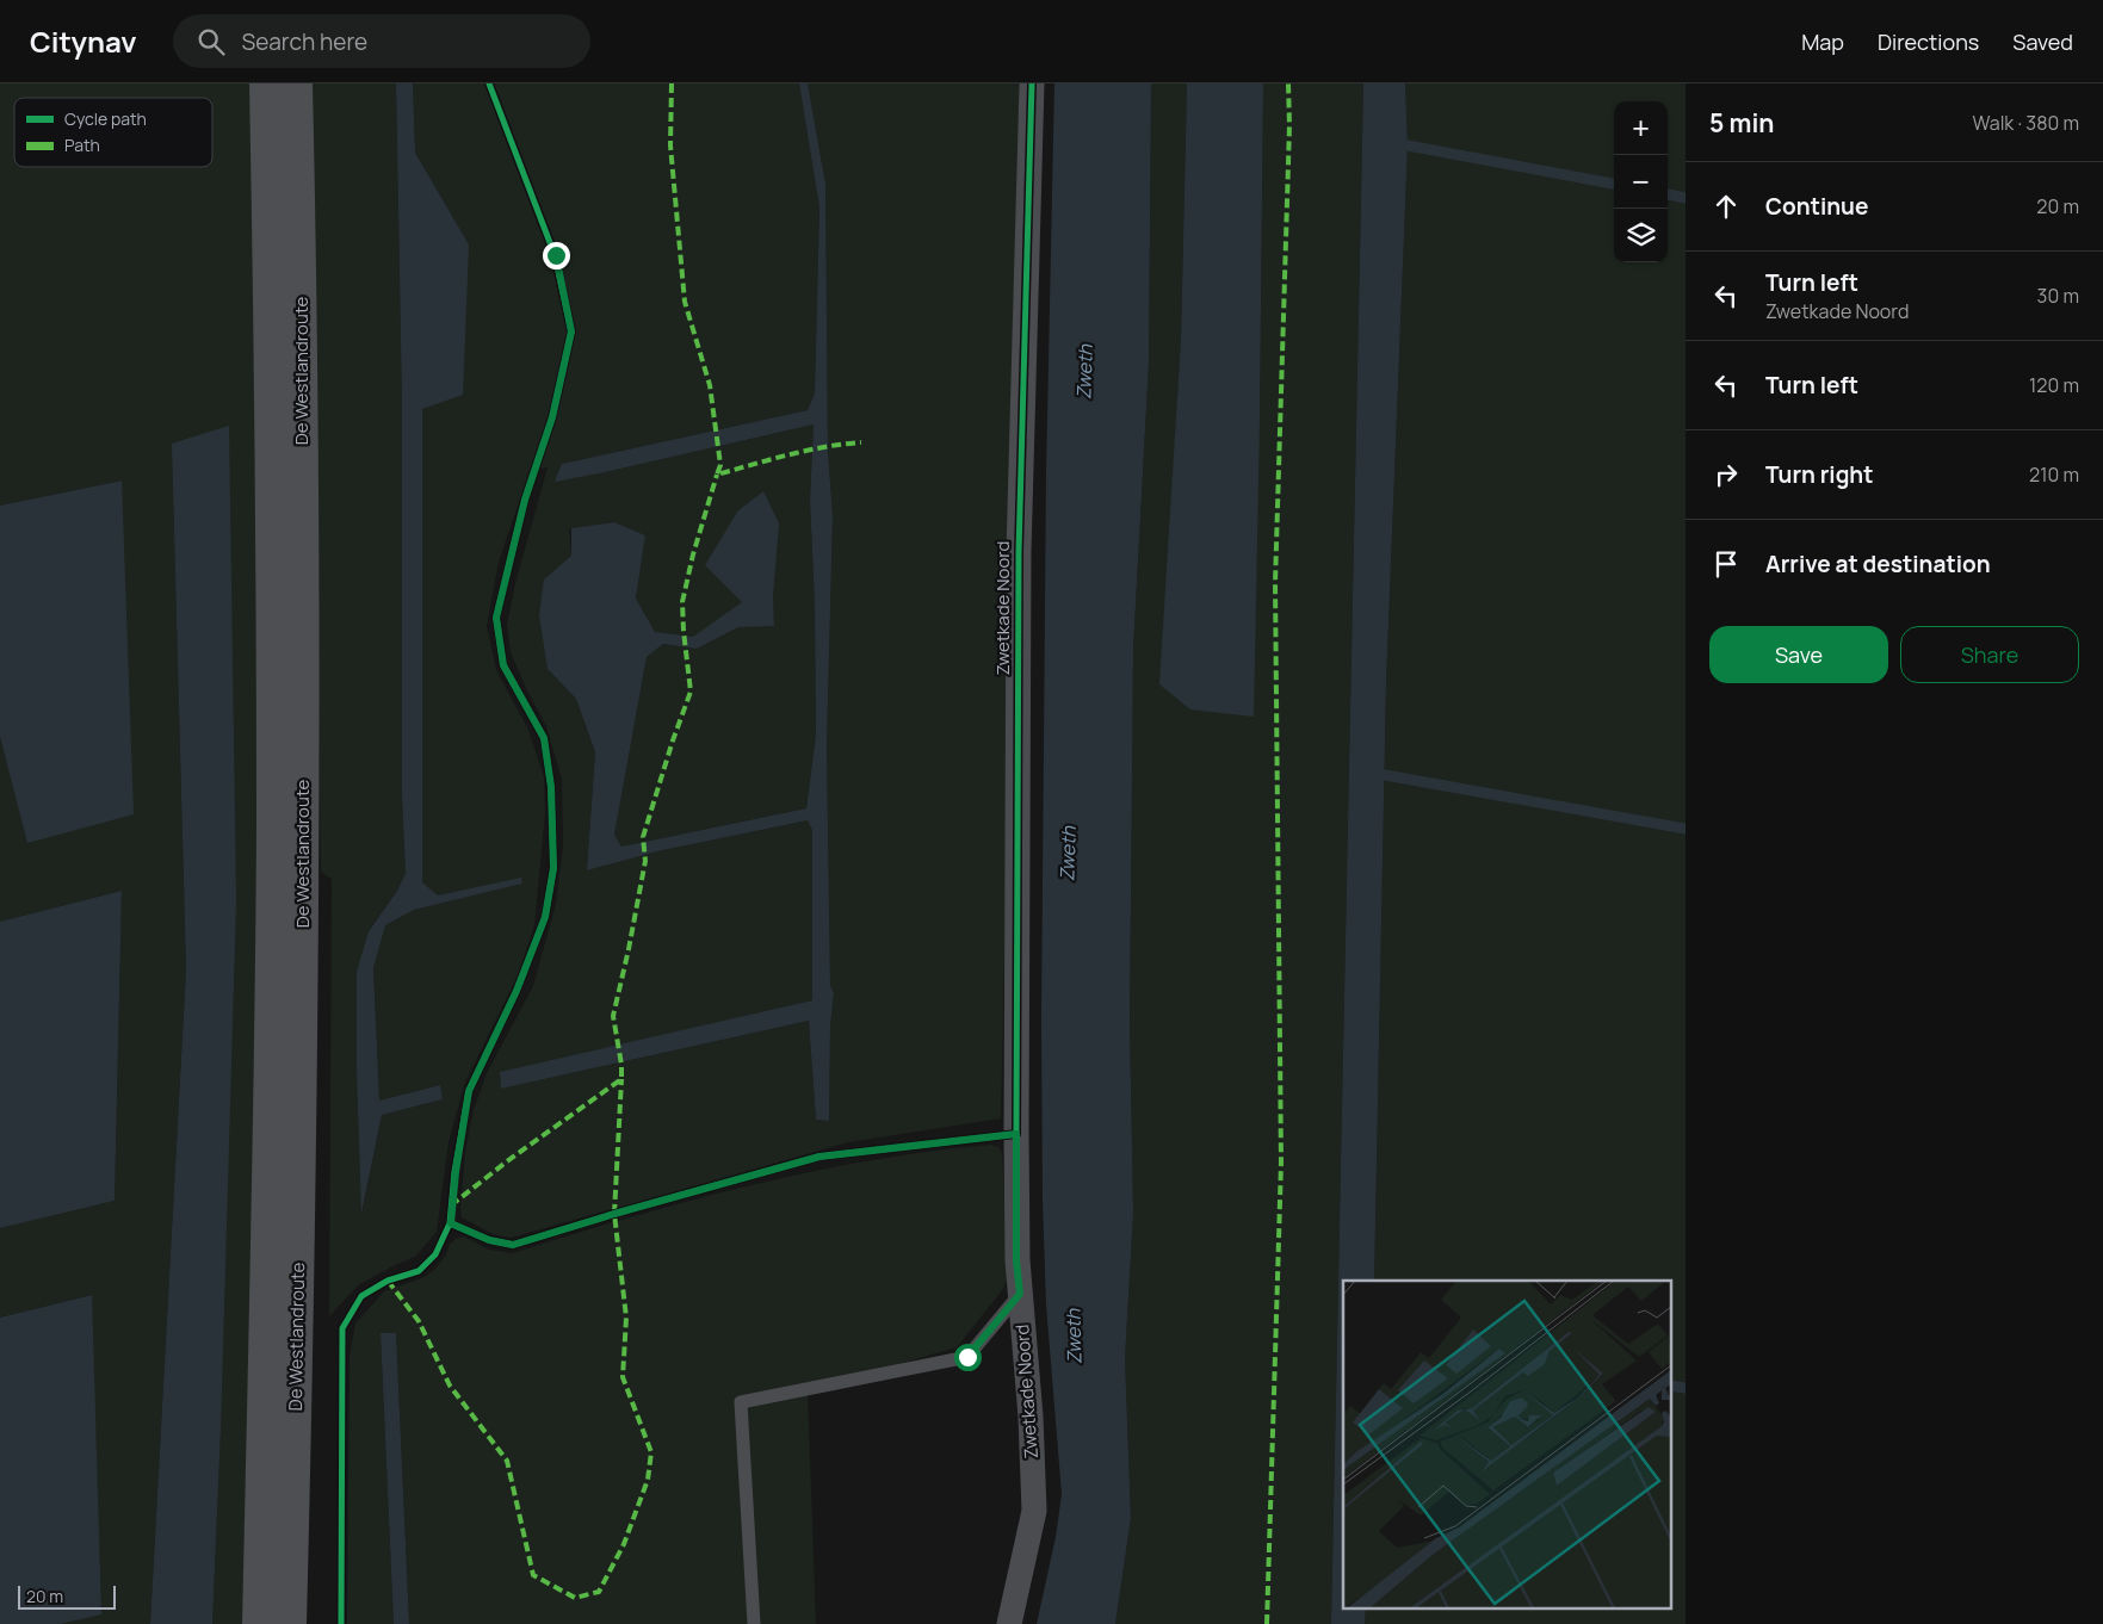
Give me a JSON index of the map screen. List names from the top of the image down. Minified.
{"streets":{"main road":["De Westlandroute"],"street":["Zwetkade Noord"]},"water":["Zweth"],"legend":["Cycle path","Path"],"scale_bar":"20 m","page":{"header":"Citynav","search":"Search here","nav":["Map","Directions","Saved"],"heading":["5 min","Walk · 380 m"],"map_buttons":["+","−"],"list":[["Continue","20 m"],["Turn left","Zwetkade Noord","30 m"],["Turn left","120 m"],["Turn right","210 m"],"Arrive at destination"],"buttons":["Save","Share"],"scale":"20 m"}}
